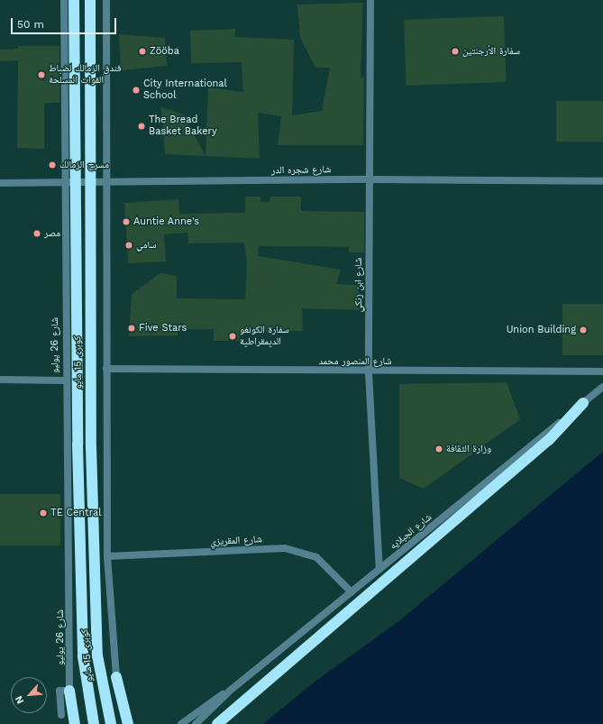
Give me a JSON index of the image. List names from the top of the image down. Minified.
{"streets":{"highway":["كوبرى 15 مايو"],"street":["شارع شجره الدر","شارع ابن زنكي","شارع 26 يوليو","شارع المنصور محمد","شارع الجبلايه","شارع المقريزي"]},"crossings":[["شارع شجره الدر","شارع ابن زنكي"],["شارع شجره الدر","شارع 26 يوليو"],["شارع ابن زنكي","شارع المنصور محمد"],["شارع ابن زنكي","شارع الجبلايه"],["شارع الجبلايه","شارع المقريزي"]],"places":["Zööba","سفارة الأرجنتين","فندق الزمالك لضباط القوات المسلحة","City International School","The Bread Basket Bakery","مسرح الزمالك","Auntie Anne's","مصر","سامي","Five Stars","Union Building","سفارة الكونغو الديمقراطية","وزارة الثقافة","TE Central"],"scale_bar":"50 m","north":"bottom left"}
